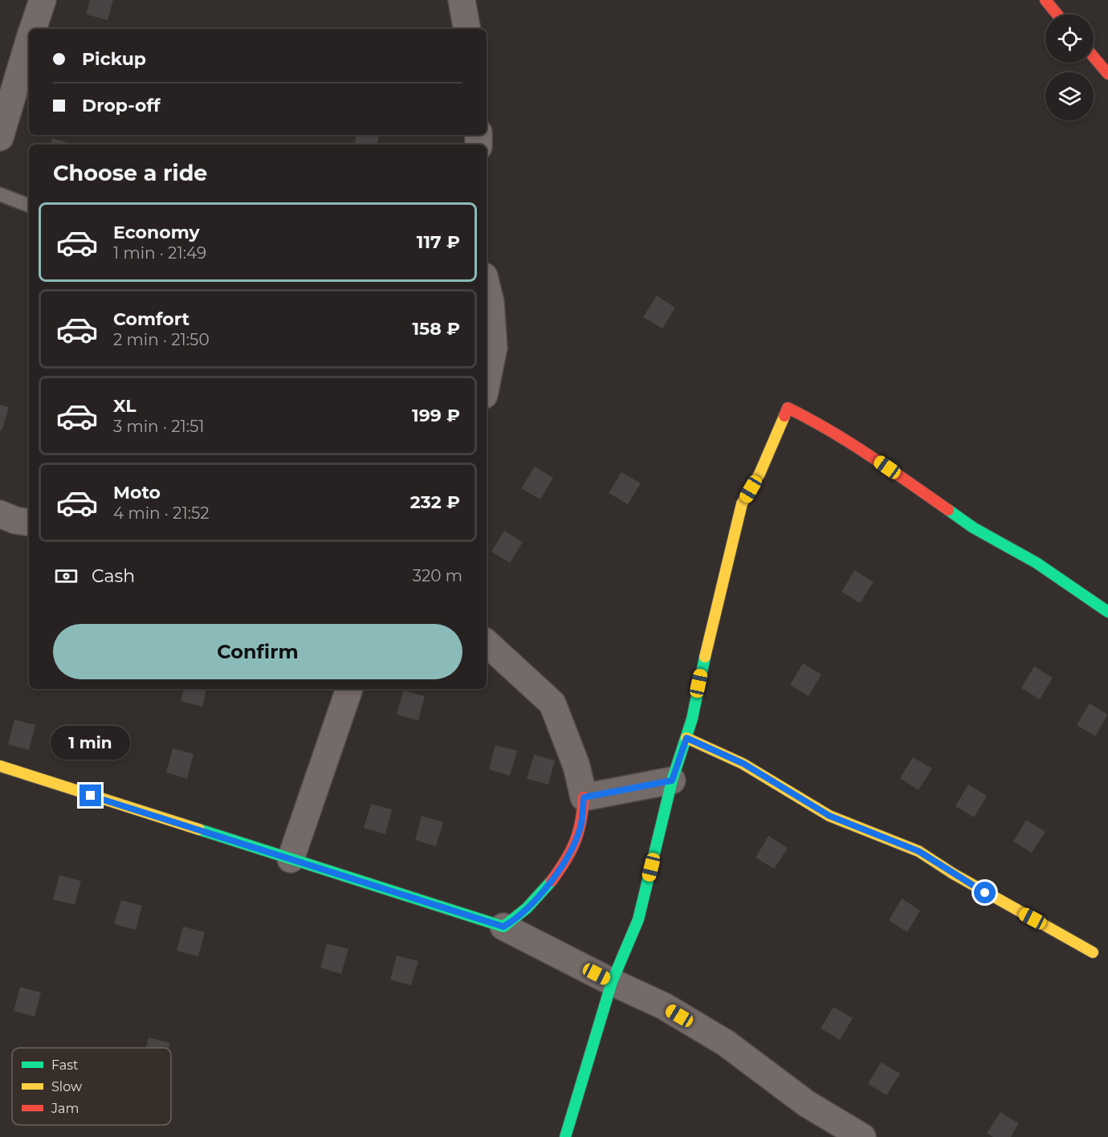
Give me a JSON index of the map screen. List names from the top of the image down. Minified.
{"legend":["Fast","Slow","Jam"],"page":{"banner":["Pickup","Drop-off"],"heading":"Choose a ride","list":[{"name":"Economy","note":"1 min · 21:49","value":"117 ₽"},{"name":"Comfort","note":"2 min · 21:50","value":"158 ₽"},{"name":"XL","note":"3 min · 21:51","value":"199 ₽"},{"name":"Moto","note":"4 min · 21:52","value":"232 ₽"}],"pay":["Cash","320 m"],"buttons":"Confirm","bubble":"1 min"}}
